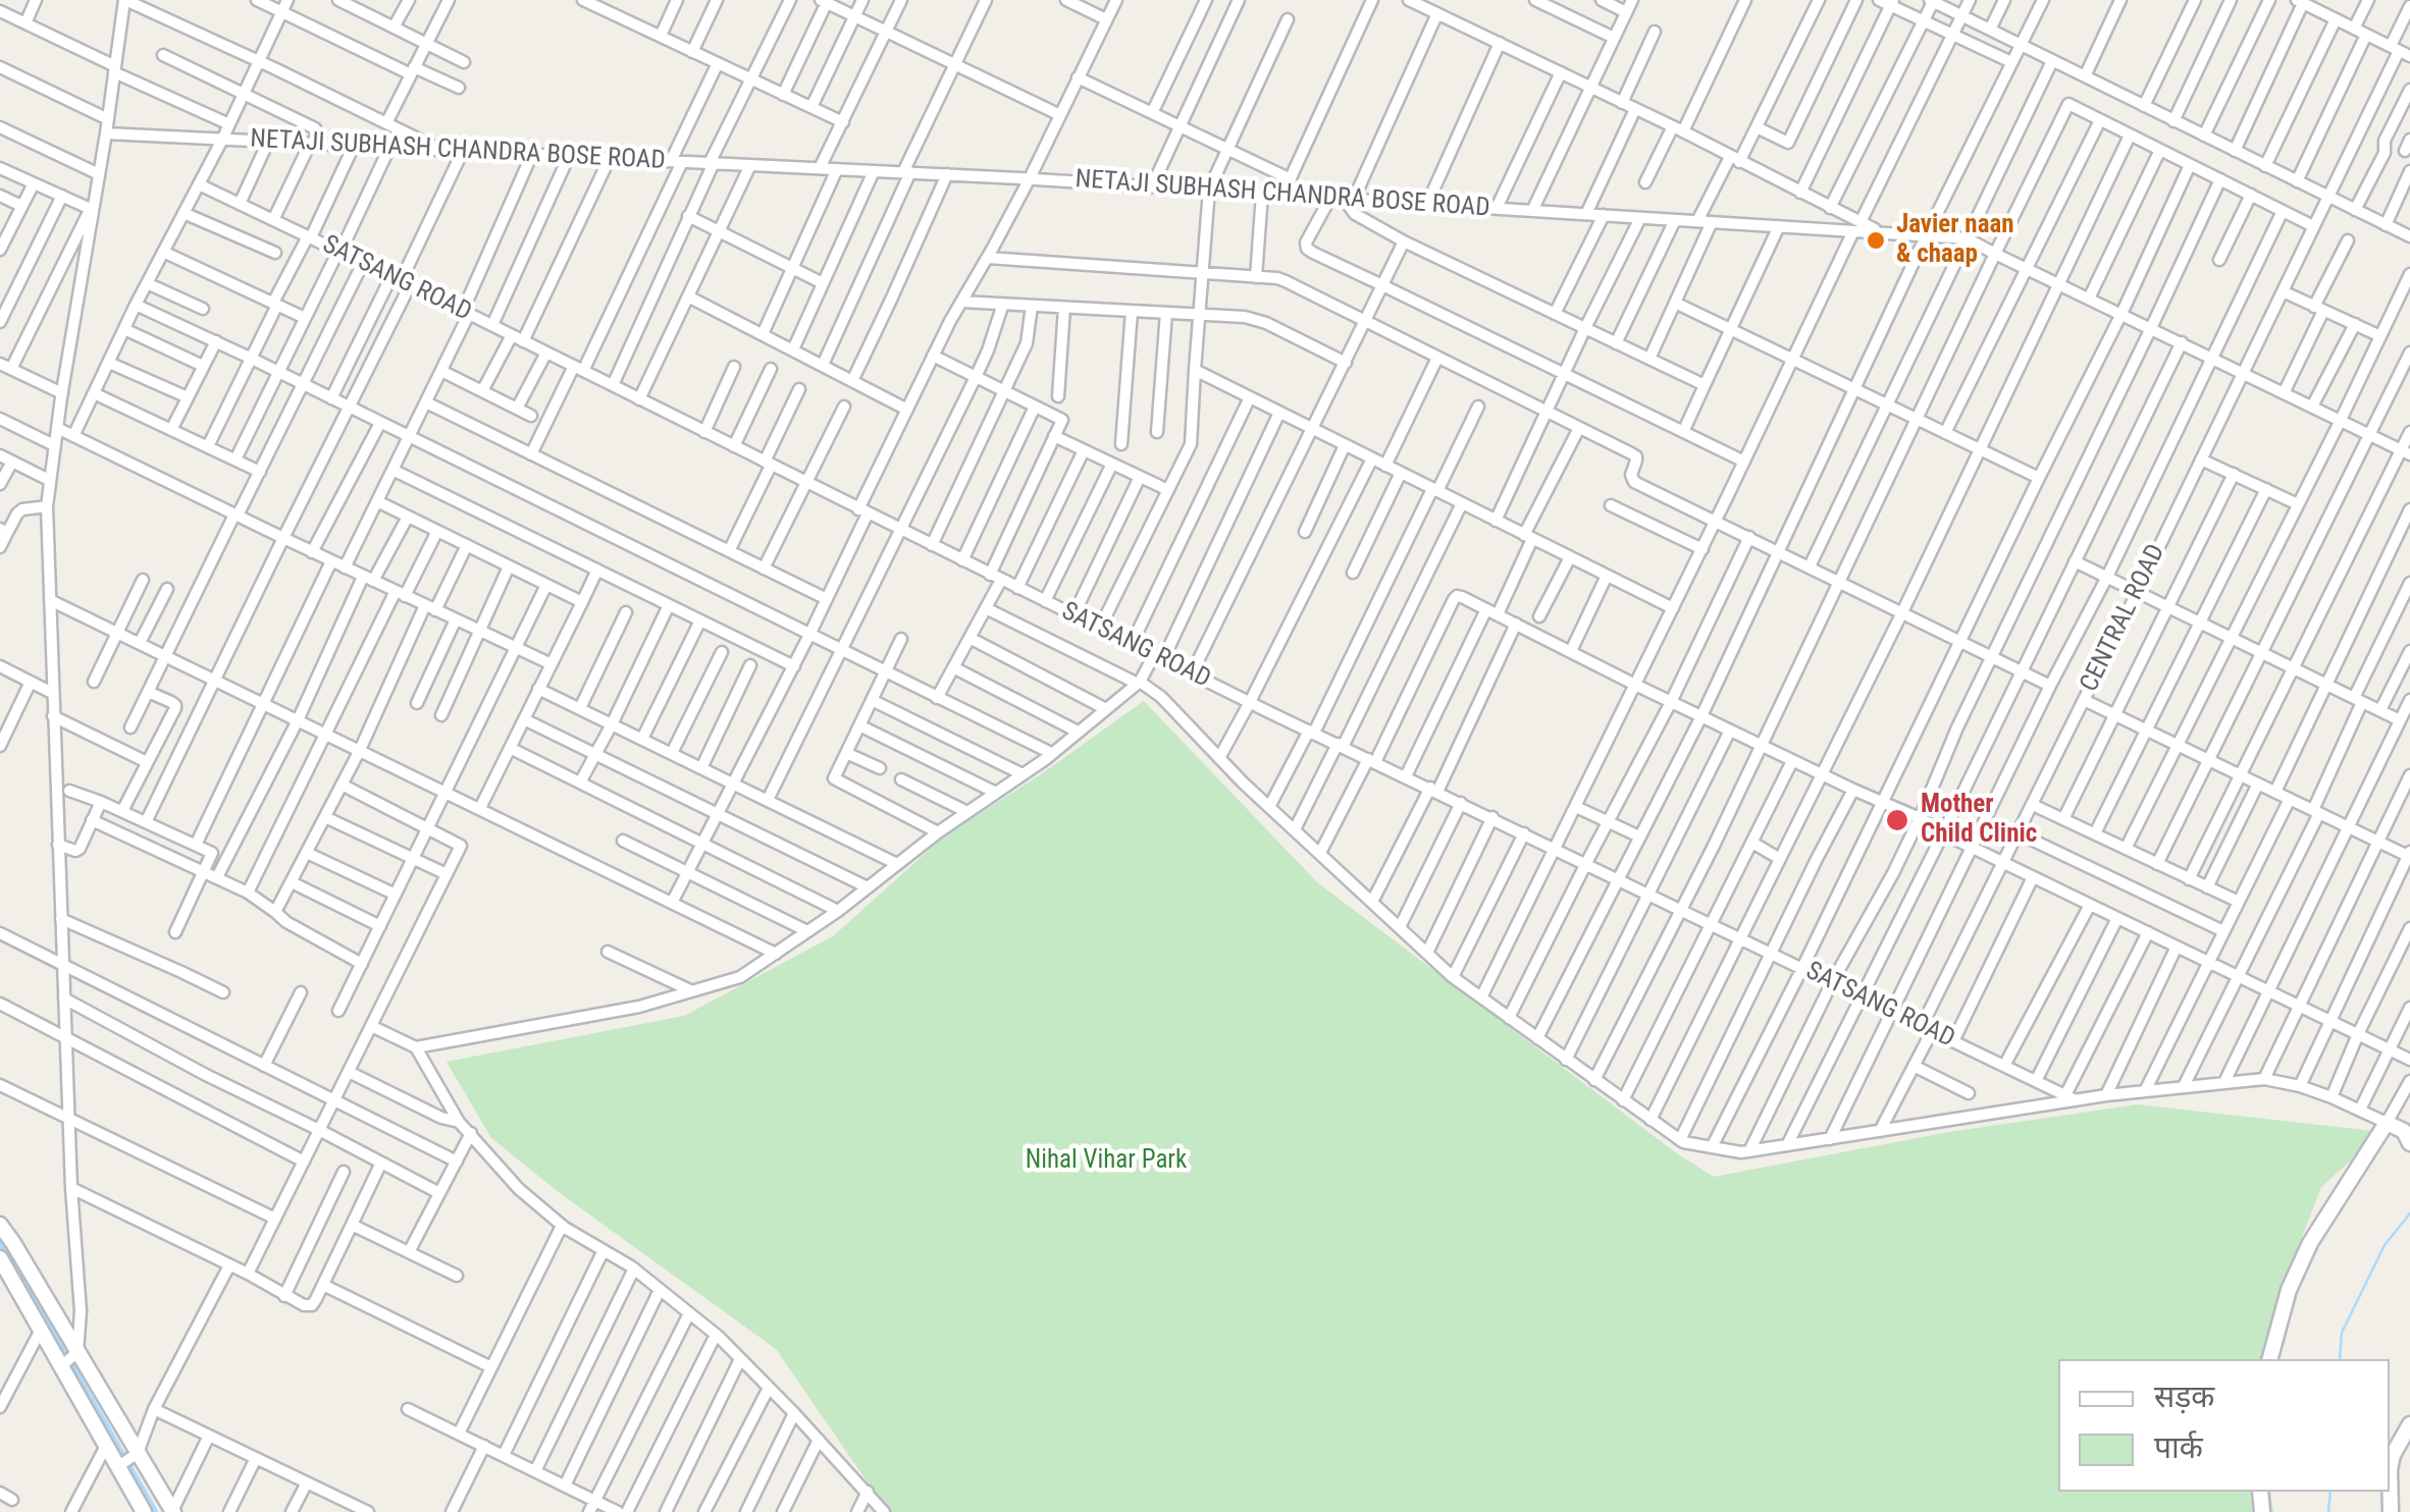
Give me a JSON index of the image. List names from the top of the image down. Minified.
{"streets":{"street":["NETAJI SUBHASH CHANDRA BOSE ROAD","SATSANG ROAD","CENTRAL ROAD"]},"crossings":[["NETAJI SUBHASH CHANDRA BOSE ROAD","CENTRAL ROAD"],["SATSANG ROAD","CENTRAL ROAD"]],"parks":["Nihal Vihar Park"],"places":["Javier naan & chaap","Mother Child Clinic"],"legend":["सड़क","पार्क"]}
